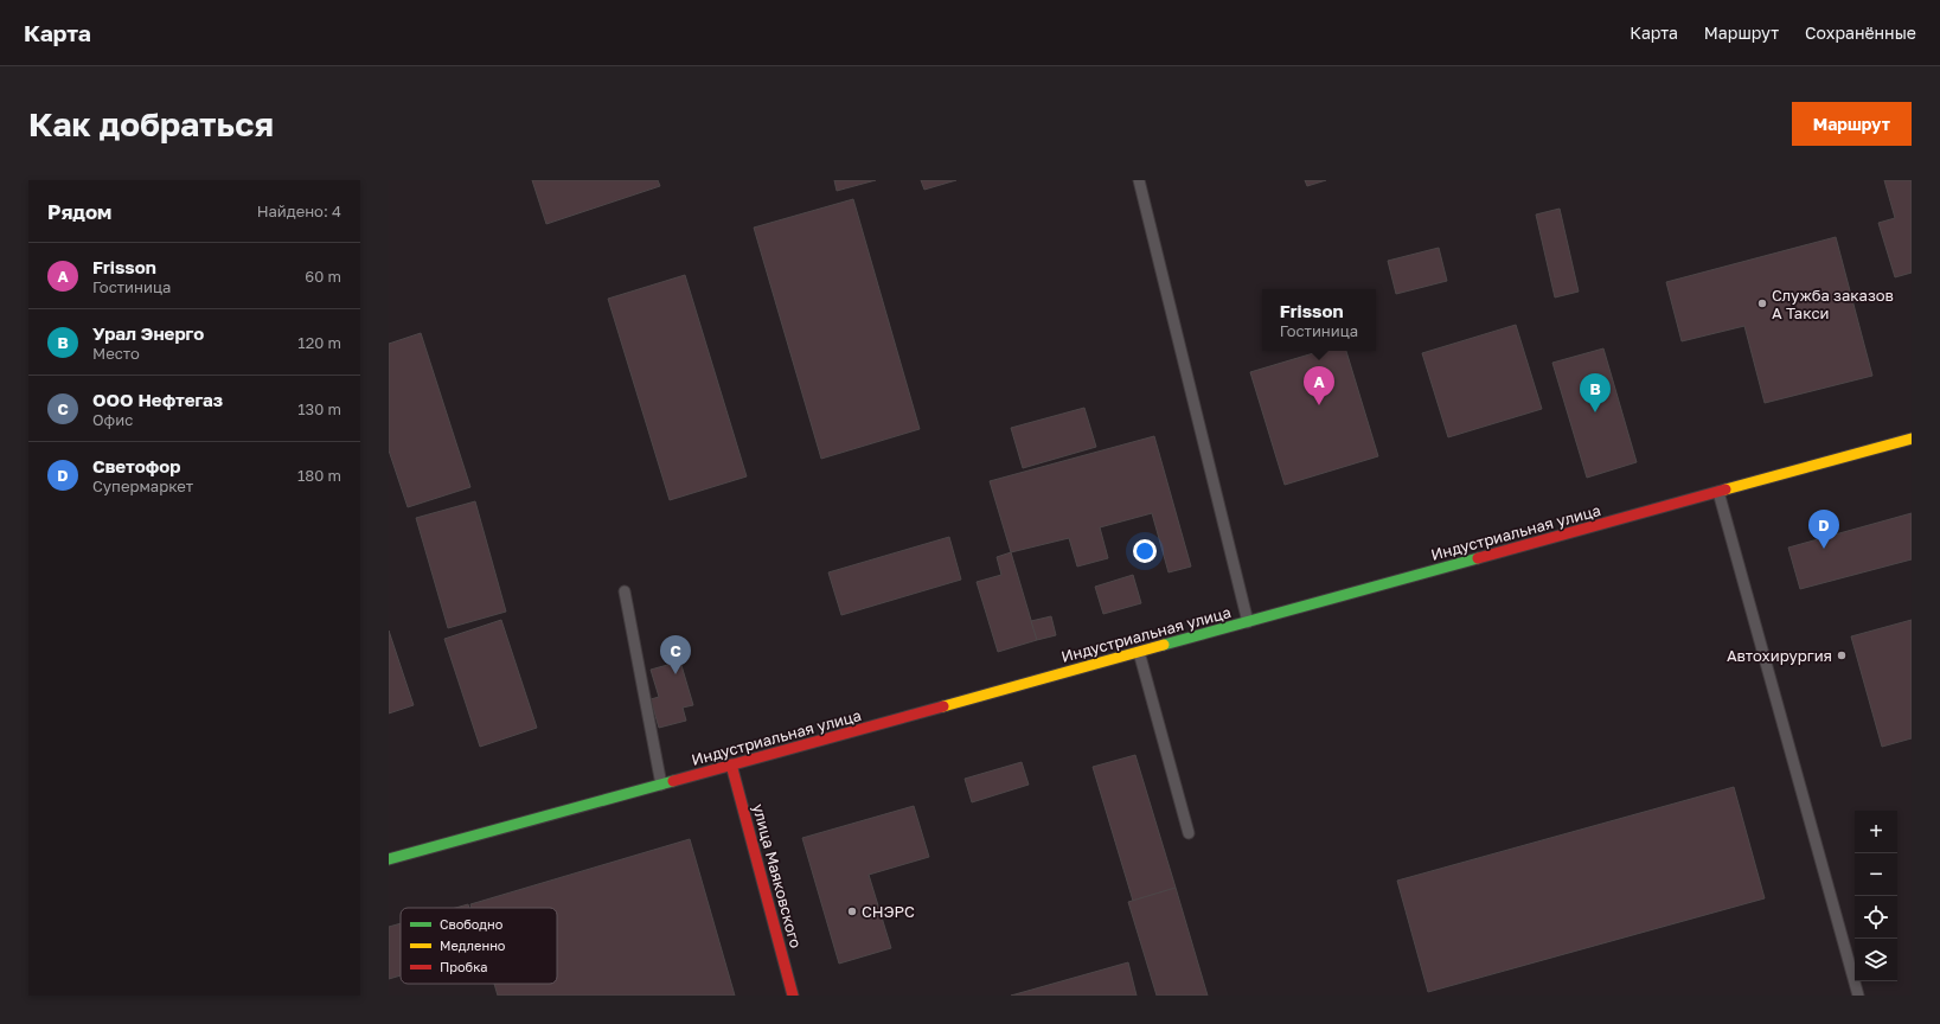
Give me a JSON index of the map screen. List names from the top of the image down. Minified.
{"streets":{"street":["Индустриальная улица","улица Маяковского"]},"crossings":[["Индустриальная улица","улица Маяковского"]],"places":["Служба заказов А Такси","Автохирургия","СНЭРС"],"legend":["Свободно","Медленно","Пробка"],"page":{"header":"Карта","nav":["Карта","Маршрут","Сохранённые"],"buttons":"Маршрут","title":"Как добраться","heading":["Рядом","Найдено: 4"],"list":[{"mark":"A","name":"Frisson","note":"Гостиница","value":"60 m"},{"mark":"B","name":"Урал Энерго","note":"Место","value":"120 m"},{"mark":"C","name":"ООО Нефтегаз","note":"Офис","value":"130 m"},{"mark":"D","name":"Светофор","note":"Супермаркет","value":"180 m"}],"popup":["Frisson","Гостиница"],"pins":["A","B","D","C"],"map_buttons":["+","−"]}}
